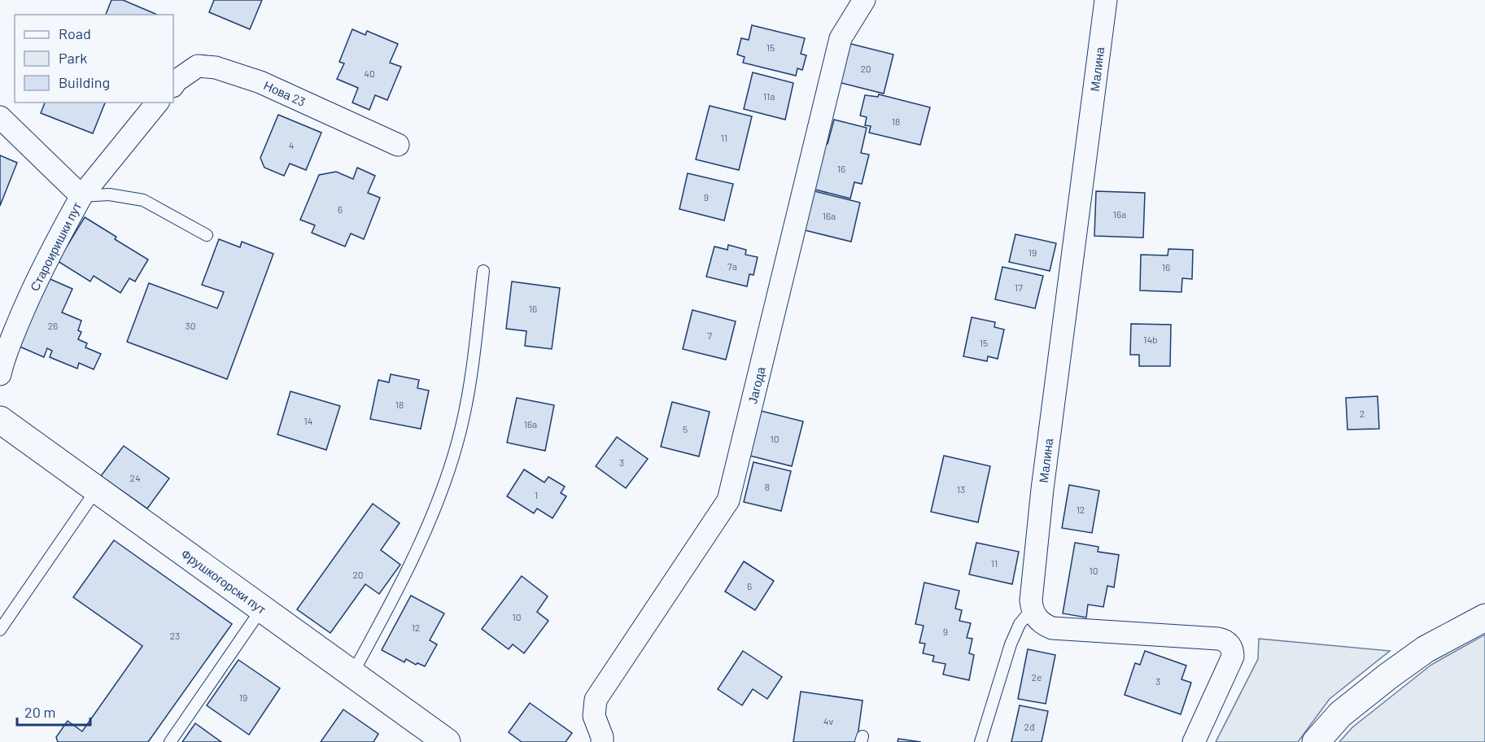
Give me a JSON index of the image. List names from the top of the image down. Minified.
{"streets":{"street":["Малина","Нова 23","Староиришки пут","Јагода","Фрушкогорски пут"]},"house_numbers":["15","20","40","11a","18","11","4","16","9","6","16a","16a","19","7a","16","17","16","26","30","7","14b","15","18","2","14","16a","5","10","3","24","8","13","1","12","11","10","20","6","10","12","9","23","2e","3","19","4v","2đ"],"legend":["Road","Park","Building"],"scale_bar":"20 m"}
